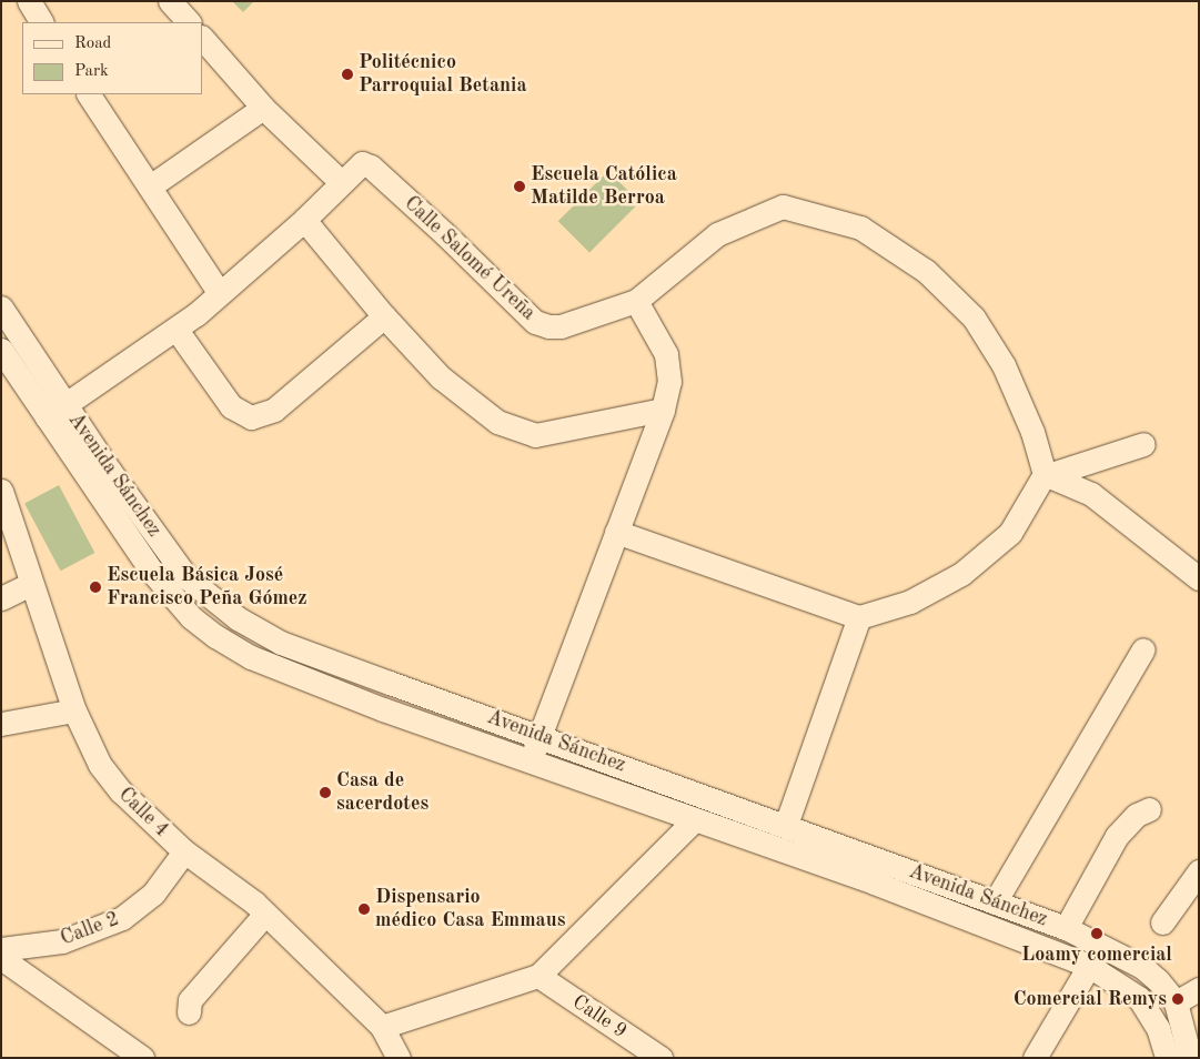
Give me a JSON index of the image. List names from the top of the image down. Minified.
{"streets":{"street":["Calle Salomé Ureña","Avenida Sánchez","Calle 4","Calle 2","Calle 9"]},"crossings":[["Calle Salomé Ureña","Avenida Sánchez"],["Calle 4","Calle 2"]],"places":["Politécnico Parroquial Betania","Escuela Católica Matilde Berroa","Escuela Básica José Francisco Peña Gómez","Casa de sacerdotes","Dispensario médico Casa Emmaus","Loamy comercial","Comercial Remys"],"legend":["Road","Park"]}
